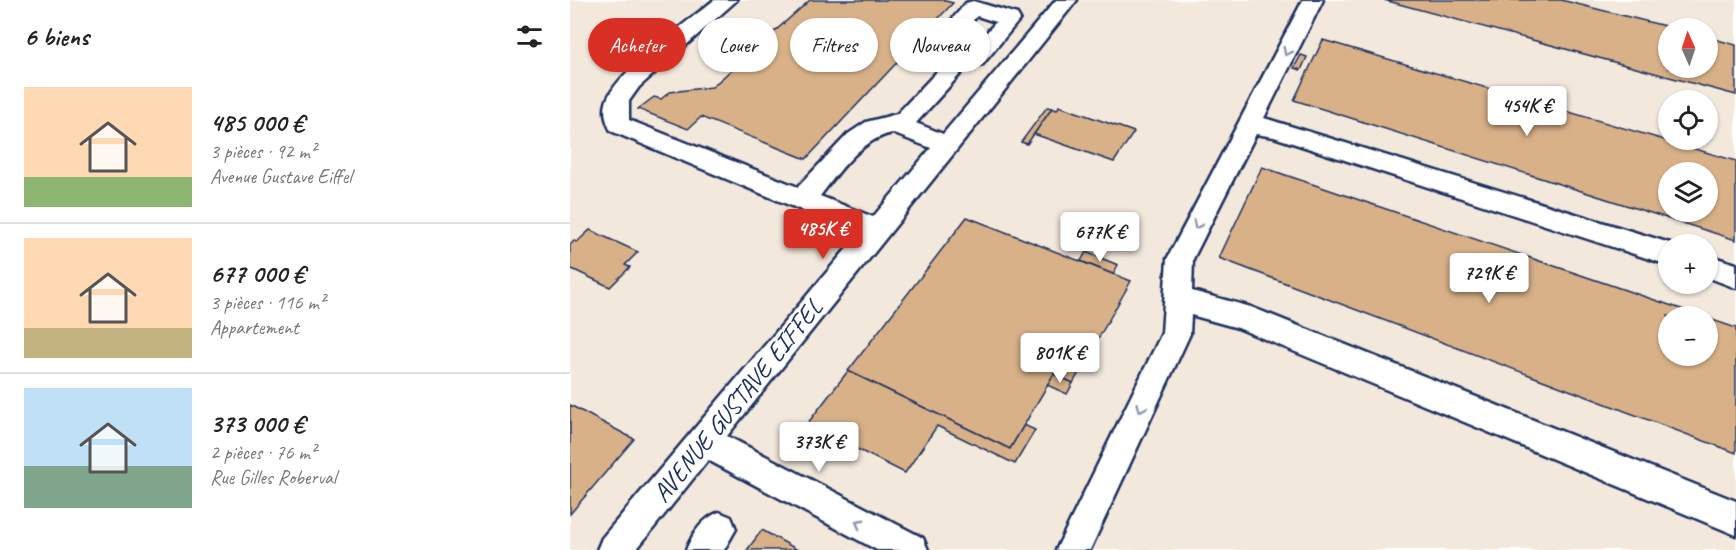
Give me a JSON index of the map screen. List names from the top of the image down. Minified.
{"streets":{"street":["AVENUE GUSTAVE EIFFEL"]},"north":"top","page":{"heading":"6 biens","map_buttons":["+","−"],"chip":["Acheter","Louer","Filtres","Nouveau"],"list":[{"name":"485 000 €","note":"3 pièces · 92 m² · Avenue Gustave Eiffel"},{"name":"677 000 €","note":"3 pièces · 116 m² · Appartement"},{"name":"373 000 €","note":"2 pièces · 76 m² · Rue Gilles Roberval"}],"price":["454K €","485K €","677K €","729K €","801K €","373K €"]}}
